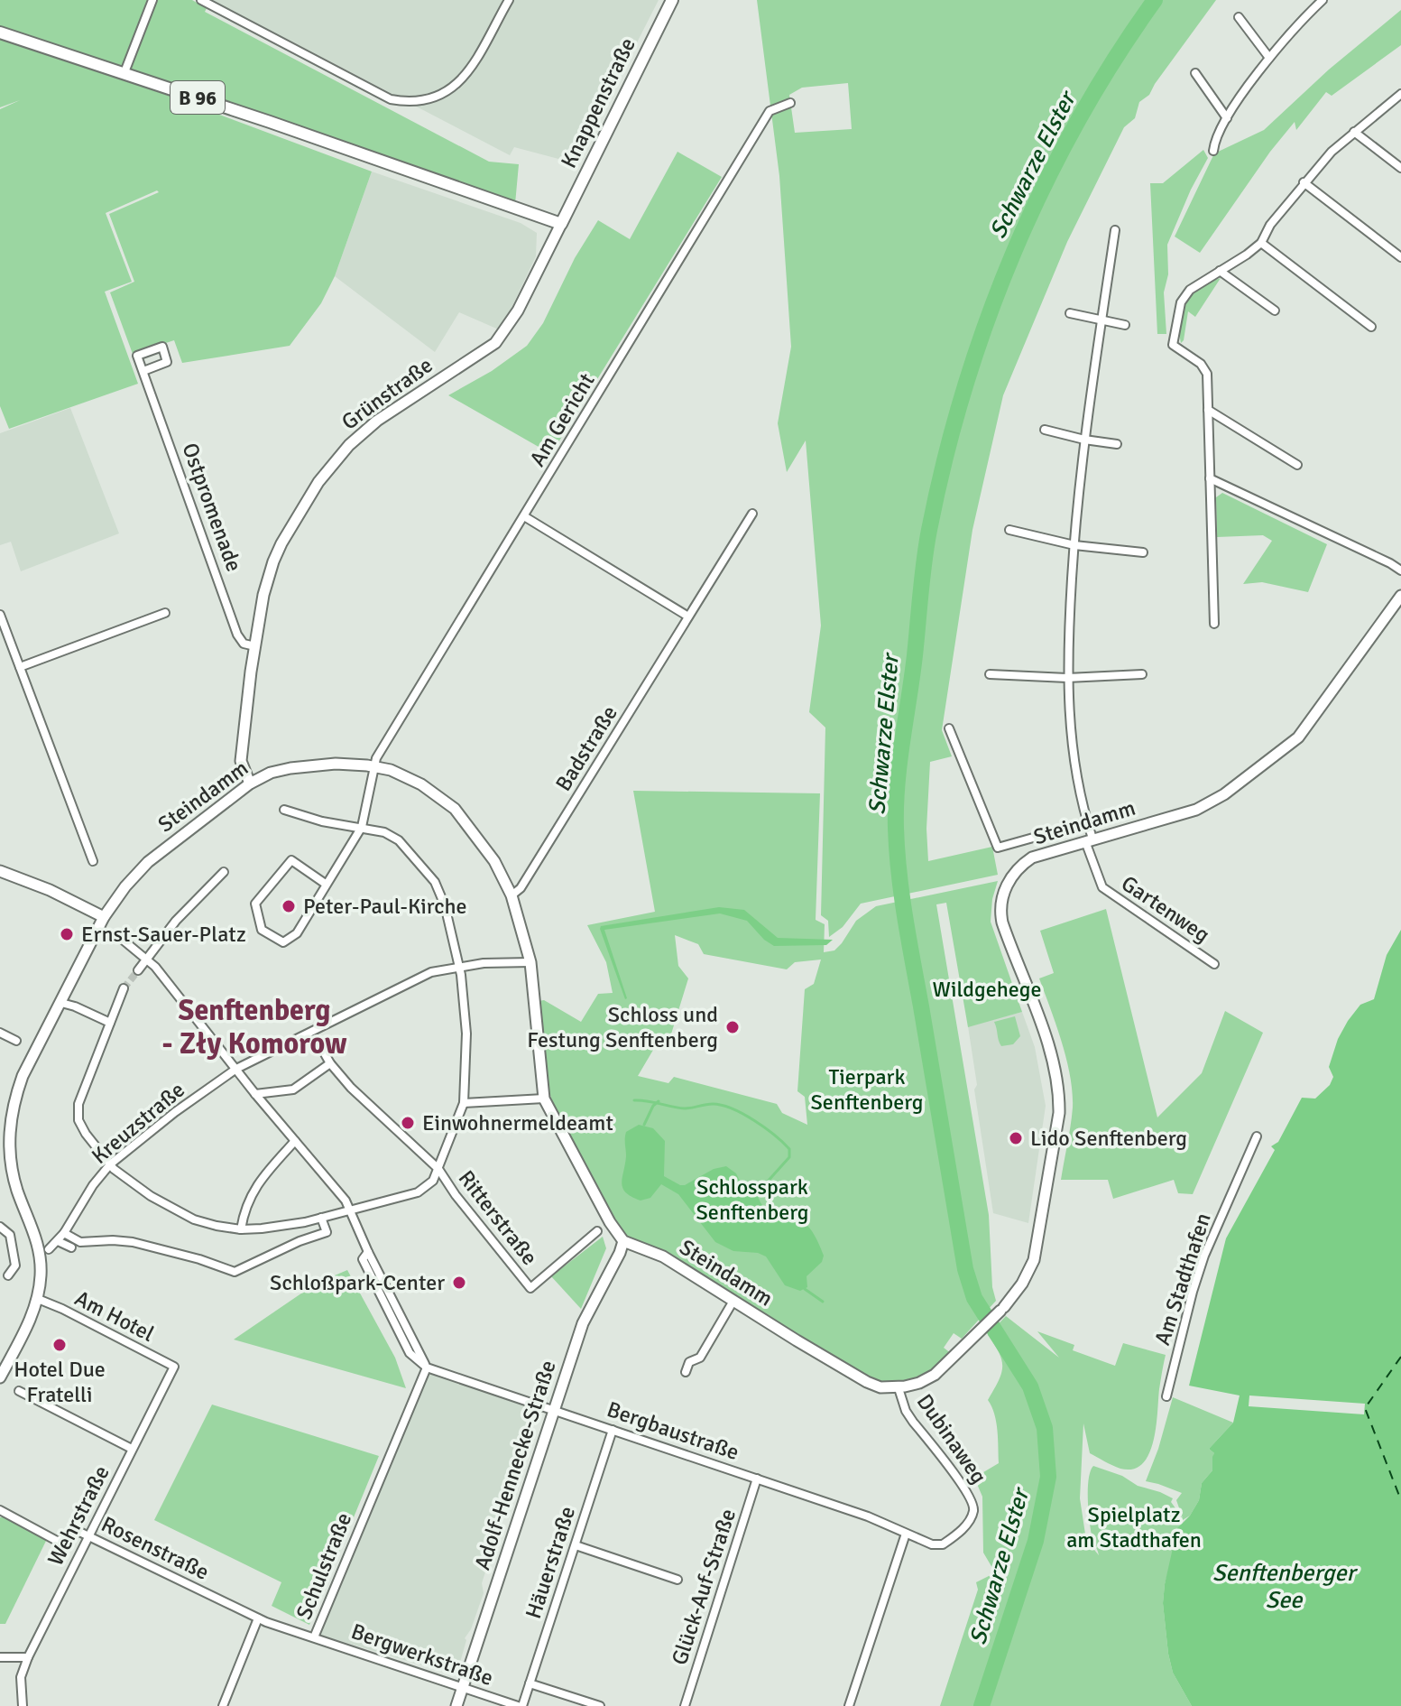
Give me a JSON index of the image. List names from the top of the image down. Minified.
{"streets":{"main road":["B 96","Knappenstraße"],"street":["Grünstraße","Am Gericht","Ostpromenade","Badstraße","Steindamm","Gartenweg","Kreuzstraße","Ritterstraße","Am Stadthafen","Am Hotel","Bergbaustraße","Dubinaweg","Adolf-Hennecke-Straße","Wehrstraße","Rosenstraße","Häuerstraße","Schulstraße","Glück-Auf-Straße","Bergwerkstraße"]},"crossings":[["B 96","Knappenstraße"],["B 96","Grünstraße"],["Knappenstraße","Grünstraße"],["Grünstraße","Ostpromenade"],["Grünstraße","Steindamm"],["Am Gericht","Steindamm"],["Am Gericht","Ritterstraße"],["Badstraße","Steindamm"],["Steindamm","Gartenweg"],["Steindamm","Kreuzstraße"],["Steindamm","Am Hotel"],["Steindamm","Dubinaweg"],["Steindamm","Adolf-Hennecke-Straße"],["Kreuzstraße","Ritterstraße"],["Am Hotel","Wehrstraße"],["Bergbaustraße","Dubinaweg"],["Bergbaustraße","Adolf-Hennecke-Straße"],["Bergbaustraße","Häuerstraße"],["Bergbaustraße","Schulstraße"],["Bergbaustraße","Glück-Auf-Straße"],["Adolf-Hennecke-Straße","Bergwerkstraße"],["Wehrstraße","Rosenstraße"],["Rosenstraße","Schulstraße"],["Häuerstraße","Bergwerkstraße"],["Schulstraße","Bergwerkstraße"]],"districts":["Senftenberg - Zły Komorow"],"water":["Schwarze Elster","Senftenberger See"],"parks":["Wildgehege","Tierpark Senftenberg","Schlosspark Senftenberg","Spielplatz am Stadthafen"],"places":["Peter-Paul-Kirche","Ernst-Sauer-Platz","Schloss und Festung Senftenberg","Einwohnermeldeamt","Lido Senftenberg","Schloßpark-Center","Hotel Due Fratelli"]}
